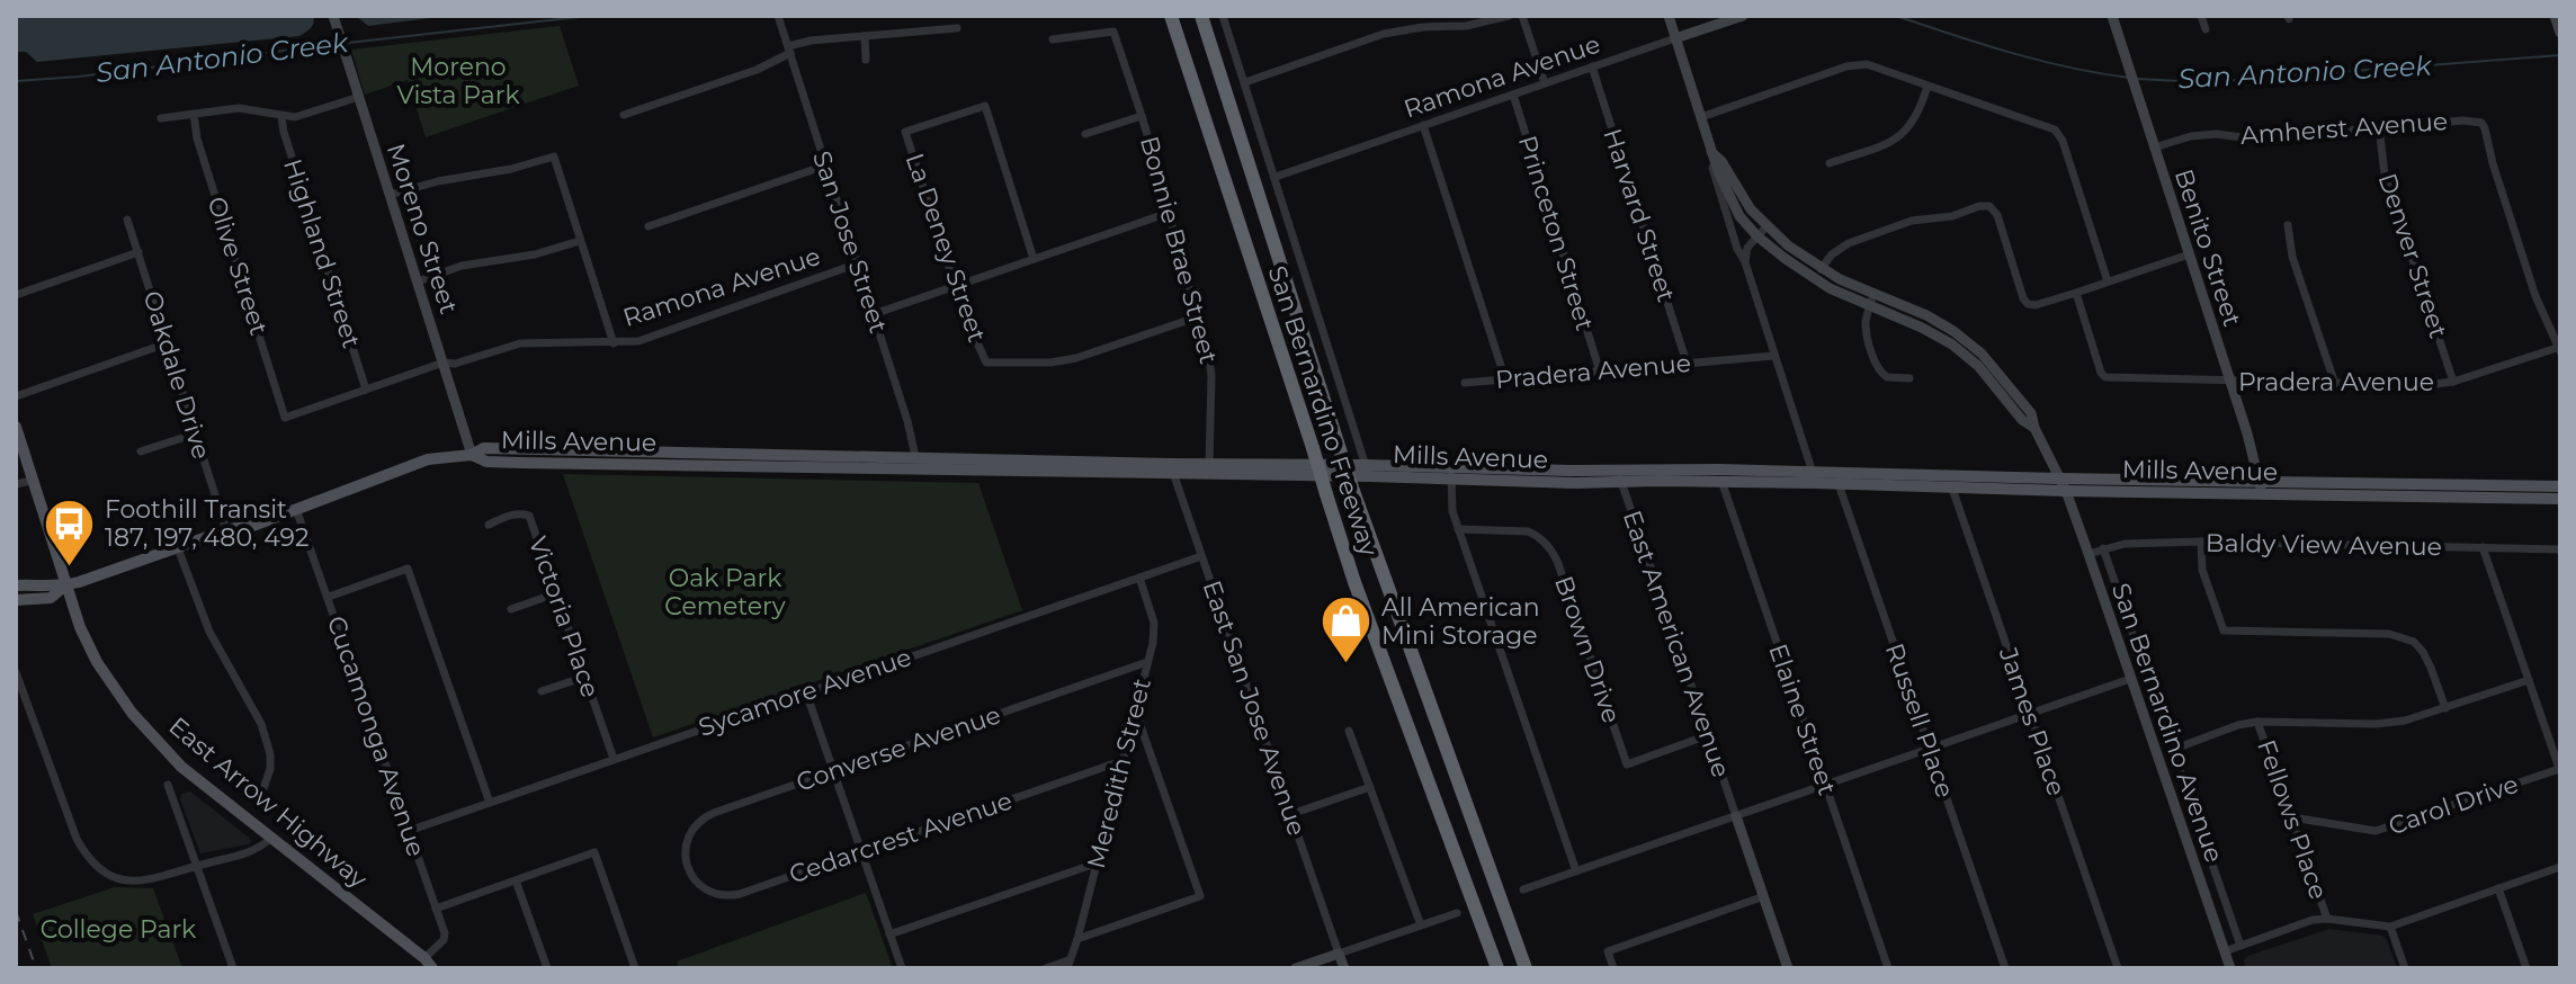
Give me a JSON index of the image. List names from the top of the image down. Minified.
{"streets":{"highway":["San Bernardino Freeway"],"main road":["Ramona Avenue","Moreno Street","Benito Street","Mills Avenue","San Bernardino Avenue","East Arrow Highway"],"street":["Amherst Avenue","Harvard Street","Princeton Street","San Jose Street","La Deney Street","Bonnie Brae Street","Highland Street","Denver Street","Olive Street","Pradera Avenue","Oakdale Drive","Baldy View Avenue","Victoria Place","East American Avenue","Brown Drive","Sycamore Avenue","East San Jose Avenue","Elaine Street","Russell Place","James Place","Cucamonga Avenue","Converse Avenue","Meredith Street","Carol Drive","Fellows Place","Cedarcrest Avenue"]},"crossings":[["Ramona Avenue","Harvard Street"],["Ramona Avenue","Moreno Street"],["Ramona Avenue","Princeton Street"],["Ramona Avenue","San Jose Street"],["Ramona Avenue","Highland Street"],["Ramona Avenue","Olive Street"],["Amherst Avenue","Benito Street"],["Amherst Avenue","Denver Street"],["Amherst Avenue","Pradera Avenue"],["Harvard Street","Pradera Avenue"],["Moreno Street","Mills Avenue"],["Princeton Street","Pradera Avenue"],["San Jose Street","Mills Avenue"],["La Deney Street","Bonnie Brae Street"],["Benito Street","Pradera Avenue"],["Benito Street","Mills Avenue"],["Bonnie Brae Street","Mills Avenue"],["Denver Street","Pradera Avenue"],["Oakdale Drive","Mills Avenue"],["Mills Avenue","East American Avenue"],["Mills Avenue","East San Jose Avenue"],["Mills Avenue","Elaine Street"],["Mills Avenue","Russell Place"],["Mills Avenue","James Place"],["Mills Avenue","San Bernardino Avenue"],["Mills Avenue","Cucamonga Avenue"],["Baldy View Avenue","San Bernardino Avenue"],["Victoria Place","Sycamore Avenue"],["East American Avenue","Brown Drive"],["Sycamore Avenue","East San Jose Avenue"],["Sycamore Avenue","Cucamonga Avenue"],["Sycamore Avenue","Meredith Street"],["Cucamonga Avenue","East Arrow Highway"],["Converse Avenue","Meredith Street"],["Converse Avenue","Cedarcrest Avenue"],["Meredith Street","Cedarcrest Avenue"],["Carol Drive","Fellows Place"]],"water":["San Antonio Creek"],"parks":["Moreno Vista Park","Oak Park Cemetery","College Park"],"places":{"bus stop":["Foothill Transit 187, 197, 480, 492"],"shop":["All American Mini Storage"]}}
